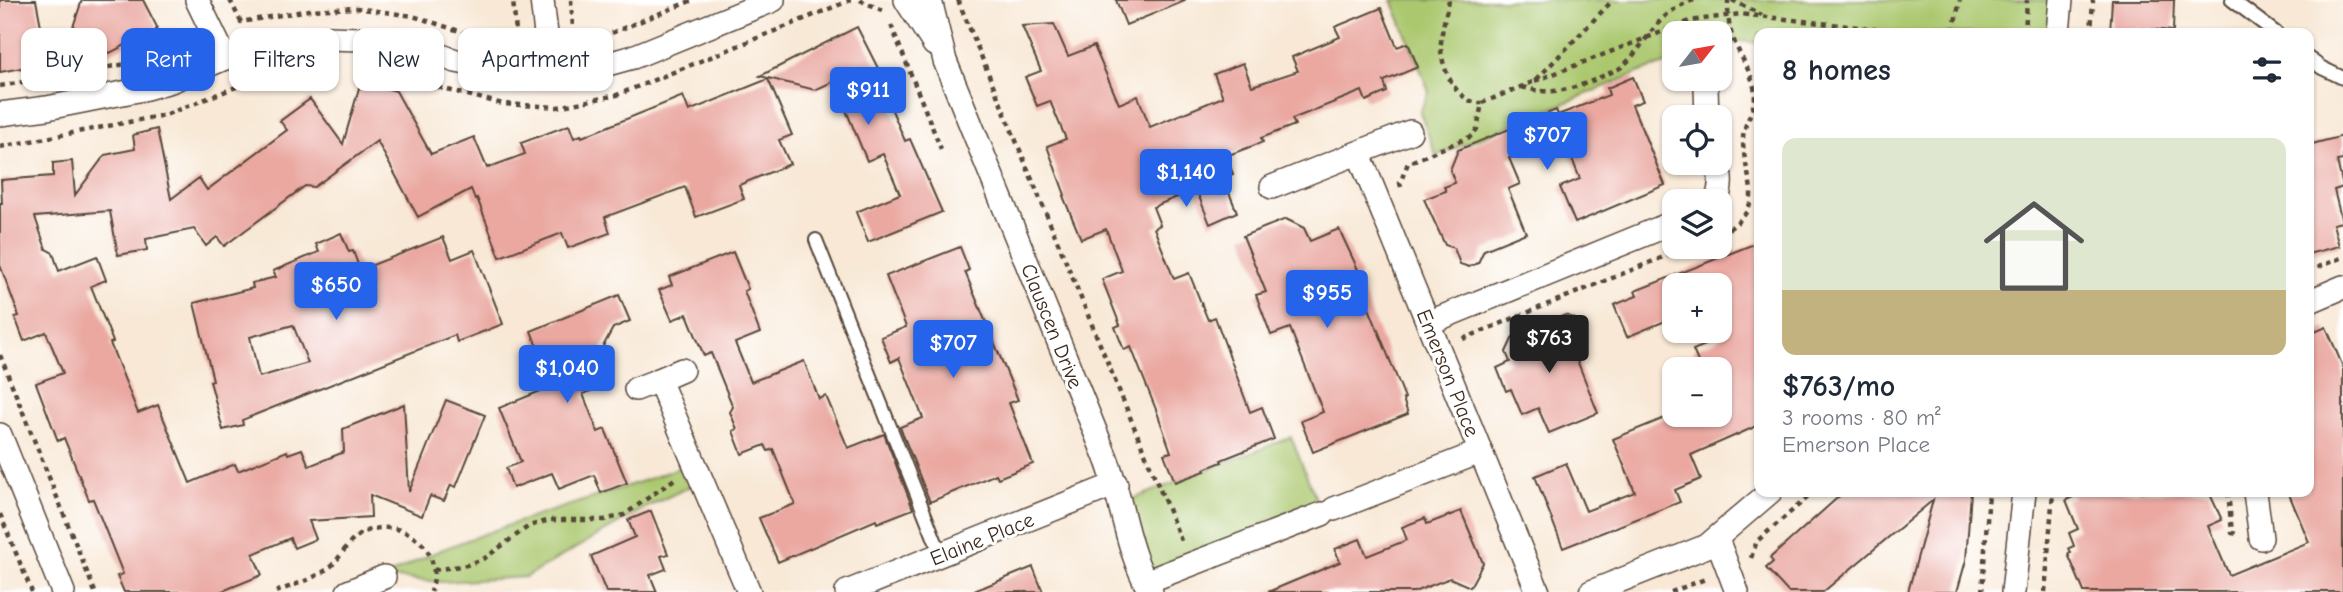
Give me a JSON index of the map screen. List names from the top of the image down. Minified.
{"streets":{"street":["Clauscen Drive","Emerson Place","Elaine Place"]},"crossings":[["Clauscen Drive","Elaine Place"]],"north":"top right","page":{"map_buttons":["+","−"],"chip":["Buy","Rent","Filters","New","Apartment"],"heading":"8 homes","price":["$911","$707","$1,140","$650","$955","$763","$707","$1,040"],"list":[{"name":"$763/mo","note":"3 rooms · 80 m² · Emerson Place"}]}}
